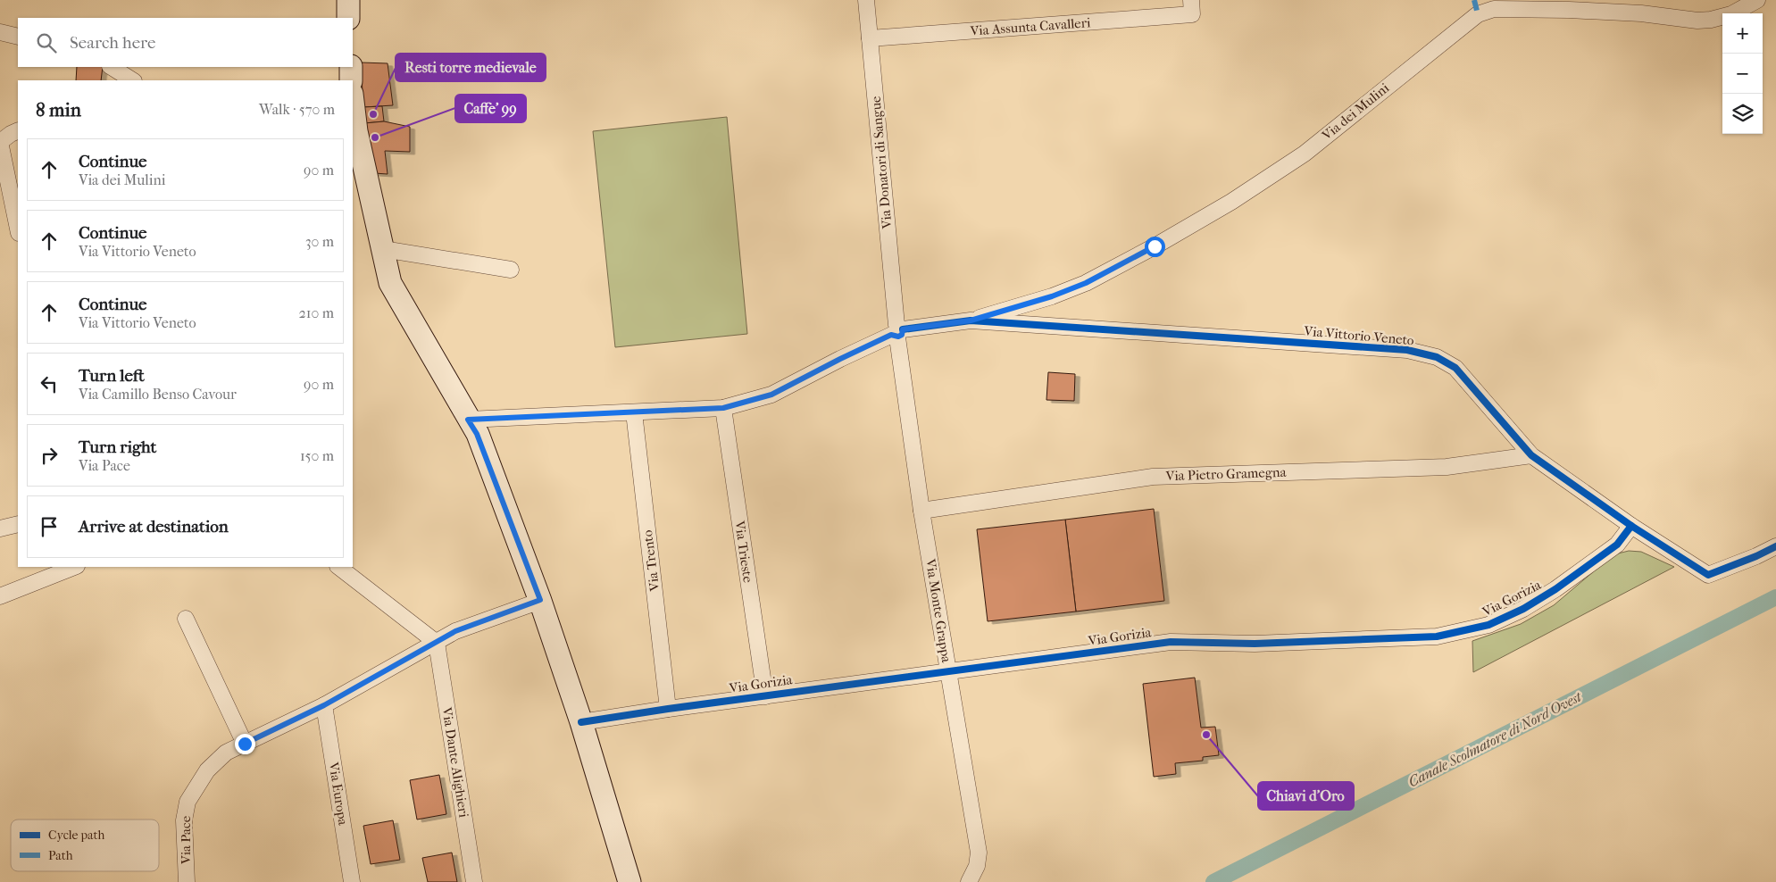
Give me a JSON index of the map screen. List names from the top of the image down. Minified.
{"streets":{"street":["Via Assunta Cavalleri","Via dei Mulini","Via Donatori di Sangue","Via Vittorio Veneto","Via Pietro Gramegna","Via Trieste","Via Trento","Via Gorizia","Via Monte Grappa","Via Dante Alighieri","Via Europa","Via Pace"]},"crossings":[["Via Assunta Cavalleri","Via Donatori di Sangue"],["Via dei Mulini","Via Vittorio Veneto"],["Via Donatori di Sangue","Via Vittorio Veneto"],["Via Donatori di Sangue","Via Monte Grappa"],["Via Vittorio Veneto","Via Pietro Gramegna"],["Via Vittorio Veneto","Via Trieste"],["Via Vittorio Veneto","Via Trento"],["Via Vittorio Veneto","Via Gorizia"],["Via Vittorio Veneto","Via Monte Grappa"],["Via Pietro Gramegna","Via Monte Grappa"],["Via Trieste","Via Gorizia"],["Via Trento","Via Gorizia"],["Via Gorizia","Via Monte Grappa"],["Via Dante Alighieri","Via Pace"],["Via Europa","Via Pace"]],"water":["Canale Scolmatore di Nord Ovest"],"places":["Resti torre medievale","Caffe' 99","Chiavi d'Oro"],"legend":["Cycle path","Path"],"page":{"map_buttons":["+","−"],"search":"Search here","heading":["8 min","Walk · 570 m"],"list":[["Continue","Via dei Mulini","90 m"],["Continue","Via Vittorio Veneto","30 m"],["Continue","Via Vittorio Veneto","210 m"],["Turn left","Via Camillo Benso Cavour","90 m"],["Turn right","Via Pace","150 m"],"Arrive at destination"]}}
